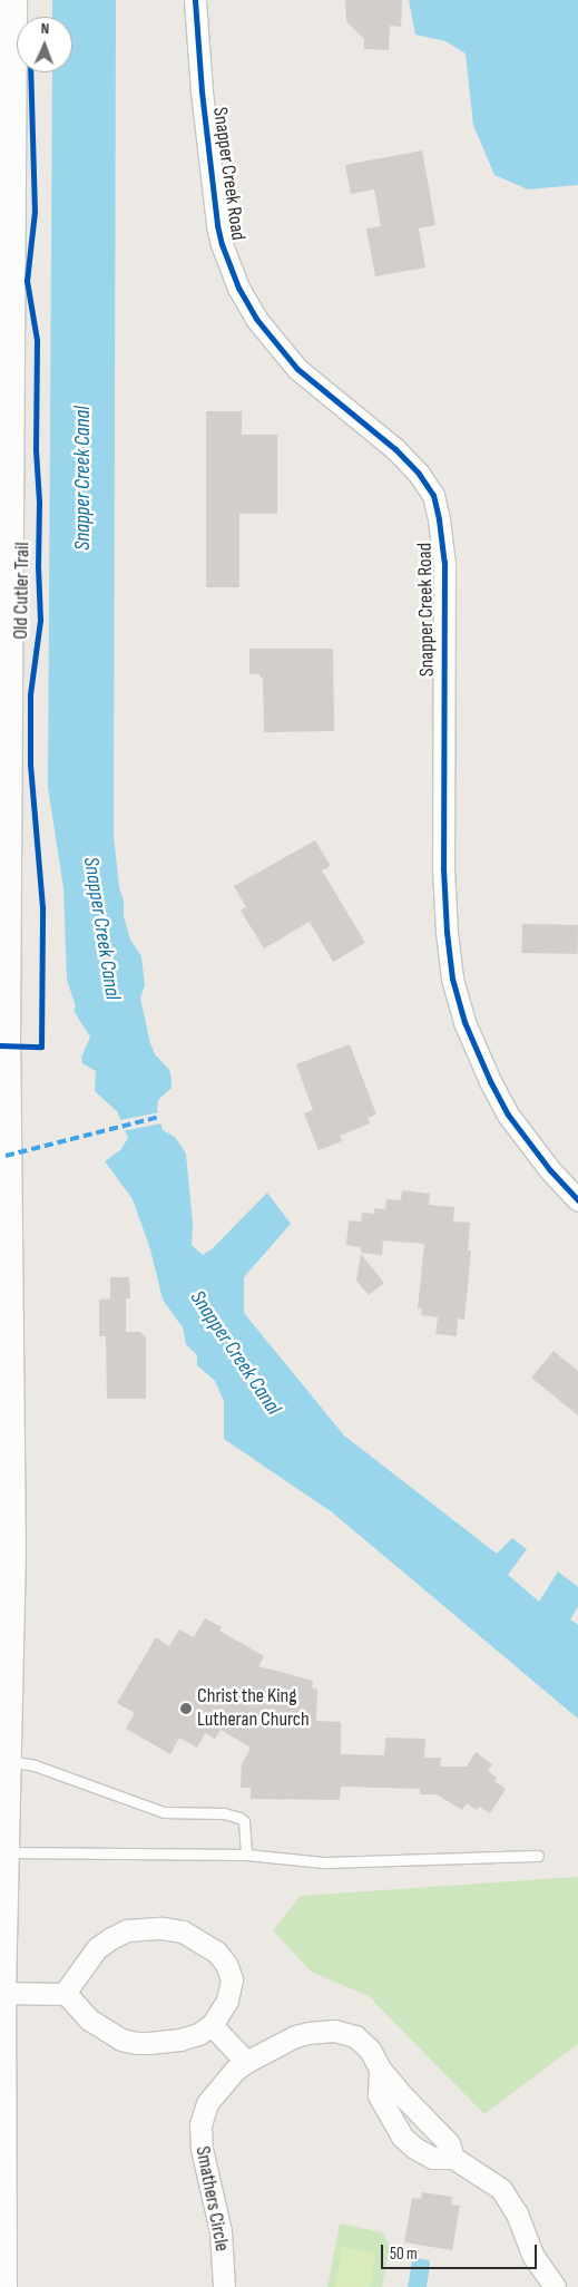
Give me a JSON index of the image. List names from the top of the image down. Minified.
{"streets":{"street":["Snapper Creek Road","Smathers Circle"],"cycle path":["Old Cutler Trail"]},"water":["Snapper Creek Canal"],"places":["Christ the King Lutheran Church"],"scale_bar":"50 m","north":"top"}
